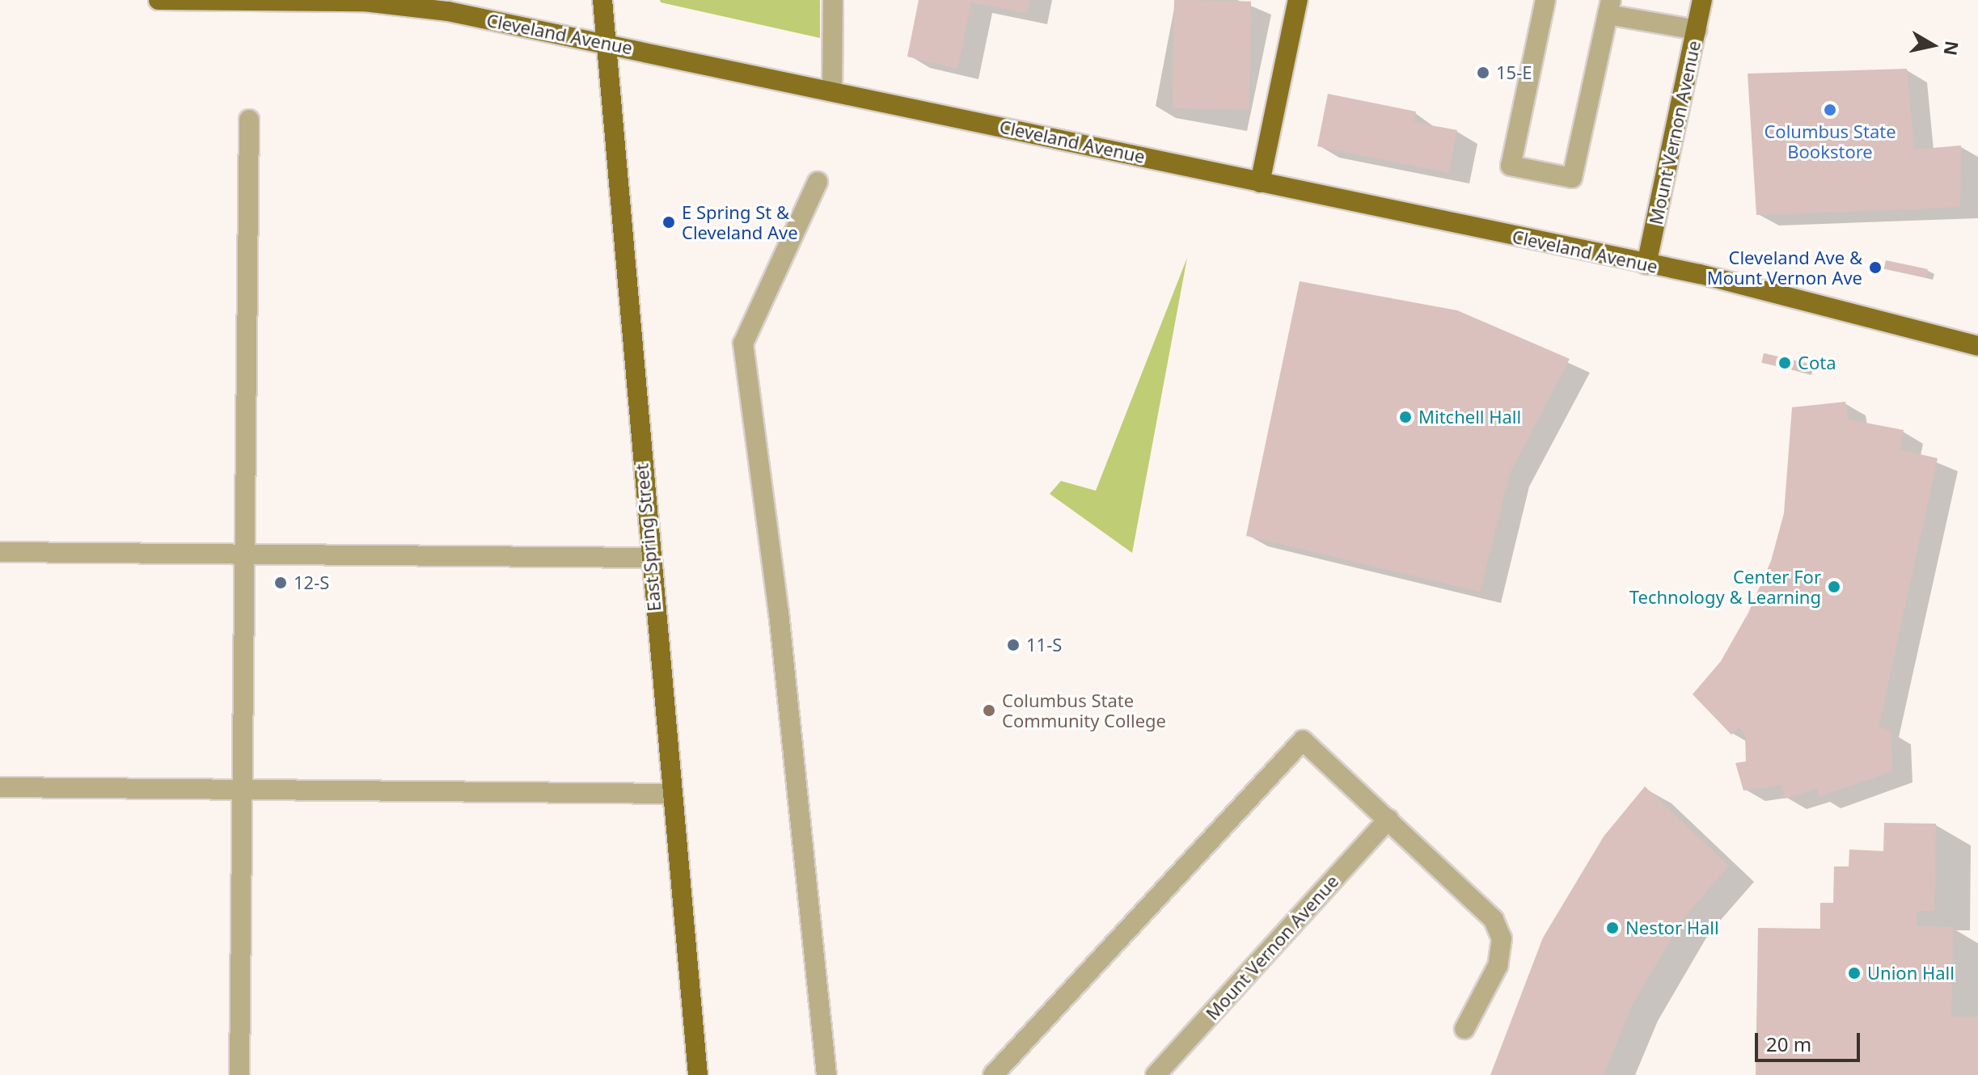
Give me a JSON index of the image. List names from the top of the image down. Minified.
{"streets":{"main road":["Cleveland Avenue","Mount Vernon Avenue","East Spring Street"]},"crossings":[["Cleveland Avenue","Mount Vernon Avenue"],["Cleveland Avenue","East Spring Street"]],"places":["15-E","Columbus State Bookstore","E Spring St & Cleveland Ave","Cleveland Ave & Mount Vernon Ave","Cota","Mitchell Hall","12-S","Center For Technology & Learning","11-S","Columbus State Community College","Nestor Hall","Union Hall"],"scale_bar":"20 m","north":"right"}
